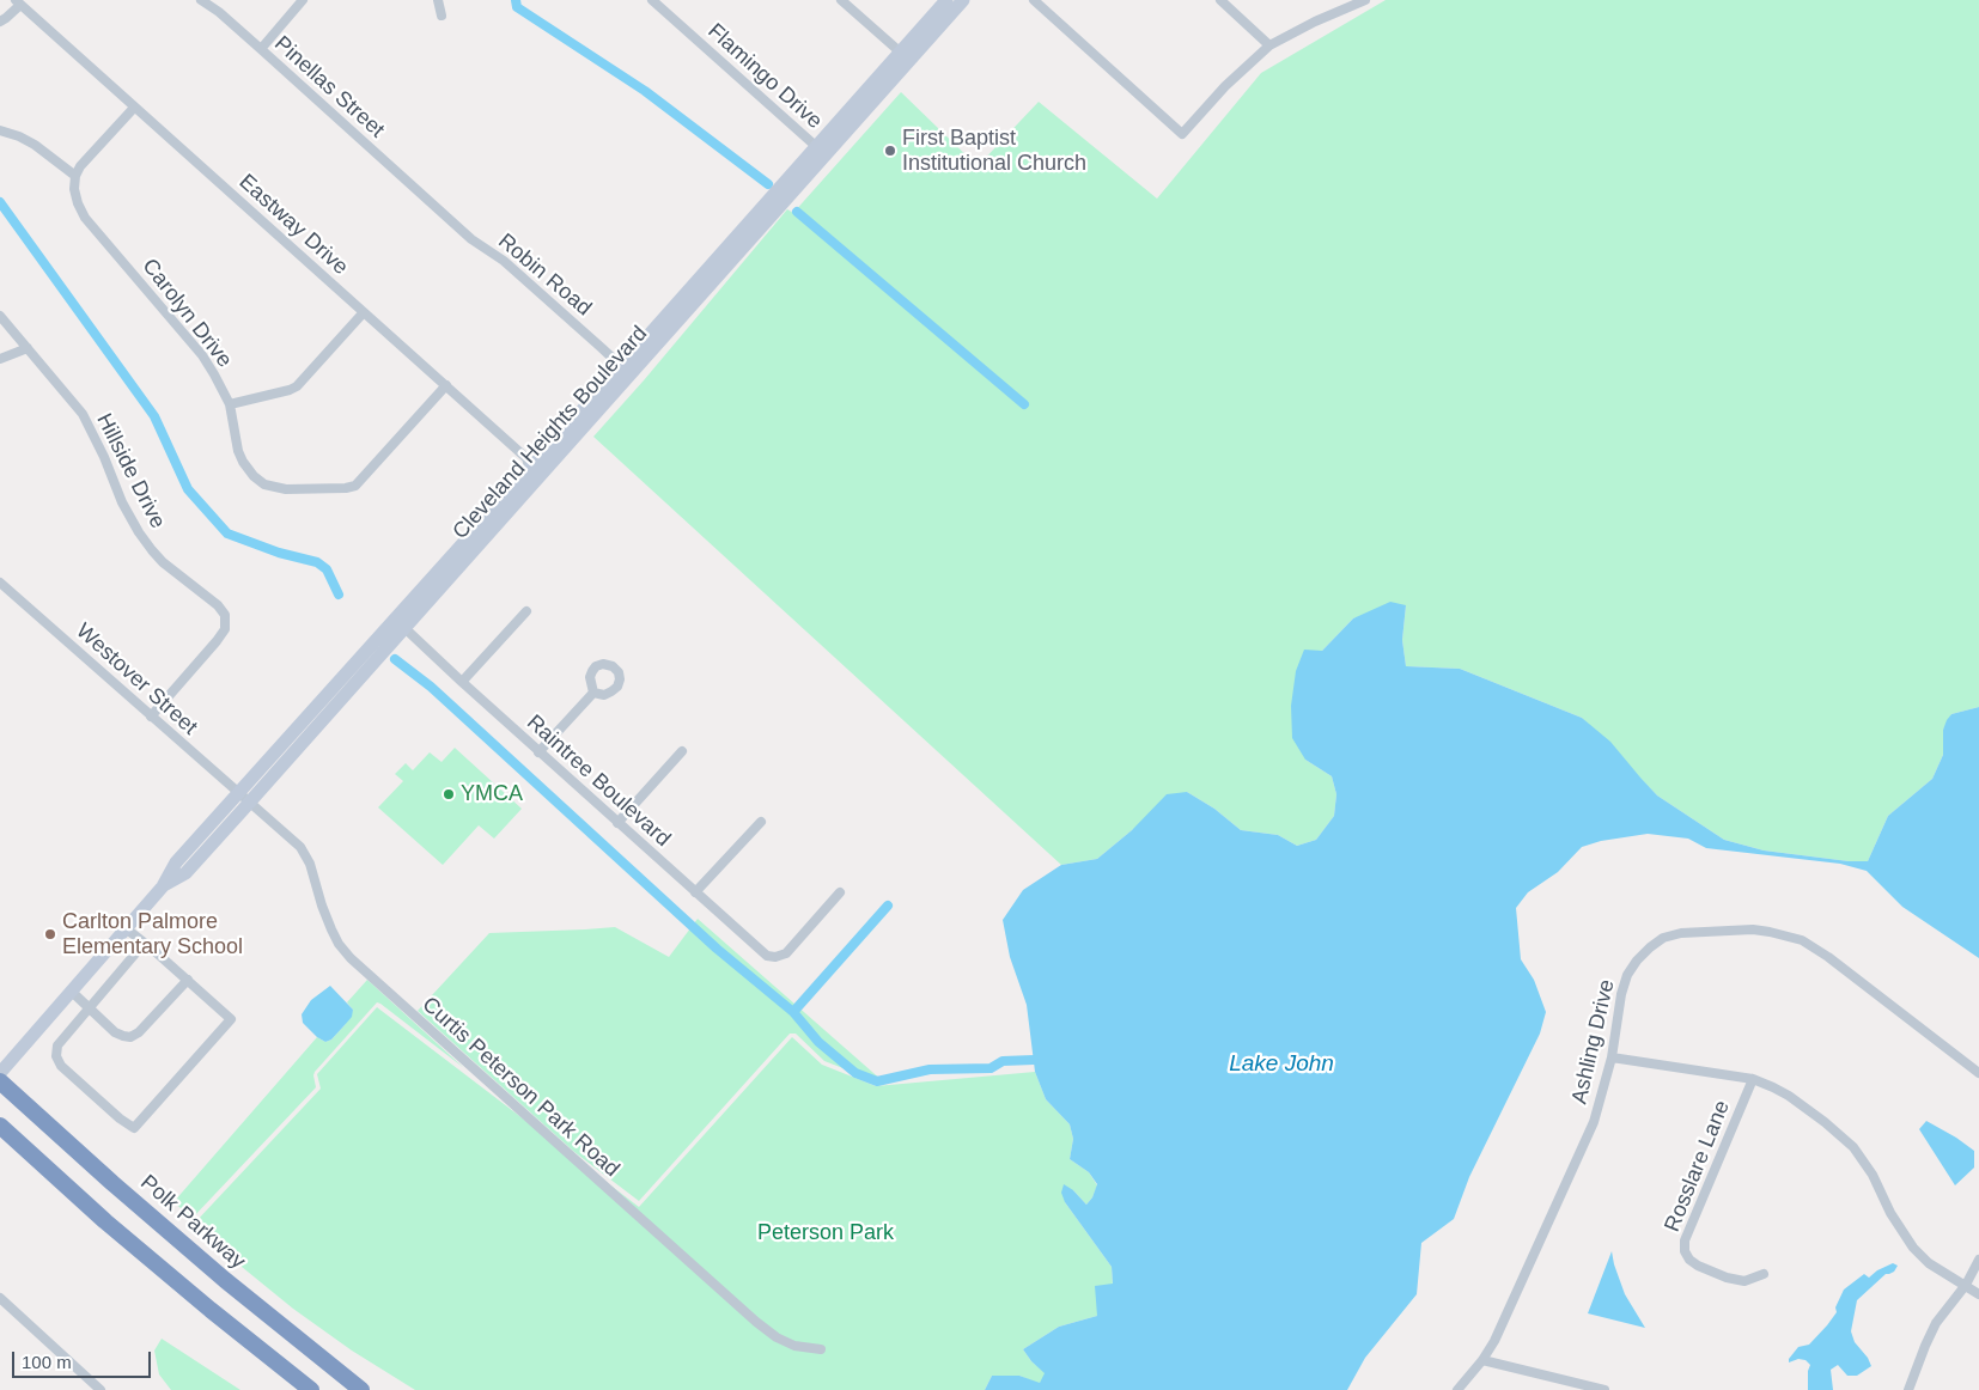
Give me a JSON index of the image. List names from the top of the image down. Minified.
{"streets":{"highway":["Polk Parkway"],"street":["Flamingo Drive","Pinellas Street","Eastway Drive","Robin Road","Carolyn Drive","Cleveland Heights Boulevard","Hillside Drive","Westover Street","Raintree Boulevard","Ashling Drive","Curtis Peterson Park Road","Rosslare Lane"]},"crossings":[["Flamingo Drive","Cleveland Heights Boulevard"],["Pinellas Street","Robin Road"],["Eastway Drive","Carolyn Drive"],["Eastway Drive","Cleveland Heights Boulevard"],["Robin Road","Cleveland Heights Boulevard"],["Cleveland Heights Boulevard","Westover Street"],["Cleveland Heights Boulevard","Raintree Boulevard"],["Cleveland Heights Boulevard","Curtis Peterson Park Road"],["Hillside Drive","Westover Street"],["Westover Street","Curtis Peterson Park Road"]],"water":["Lake John"],"parks":["Peterson Park"],"places":["First Baptist Institutional Church","YMCA","Carlton Palmore Elementary School"],"scale_bar":"100 m"}
